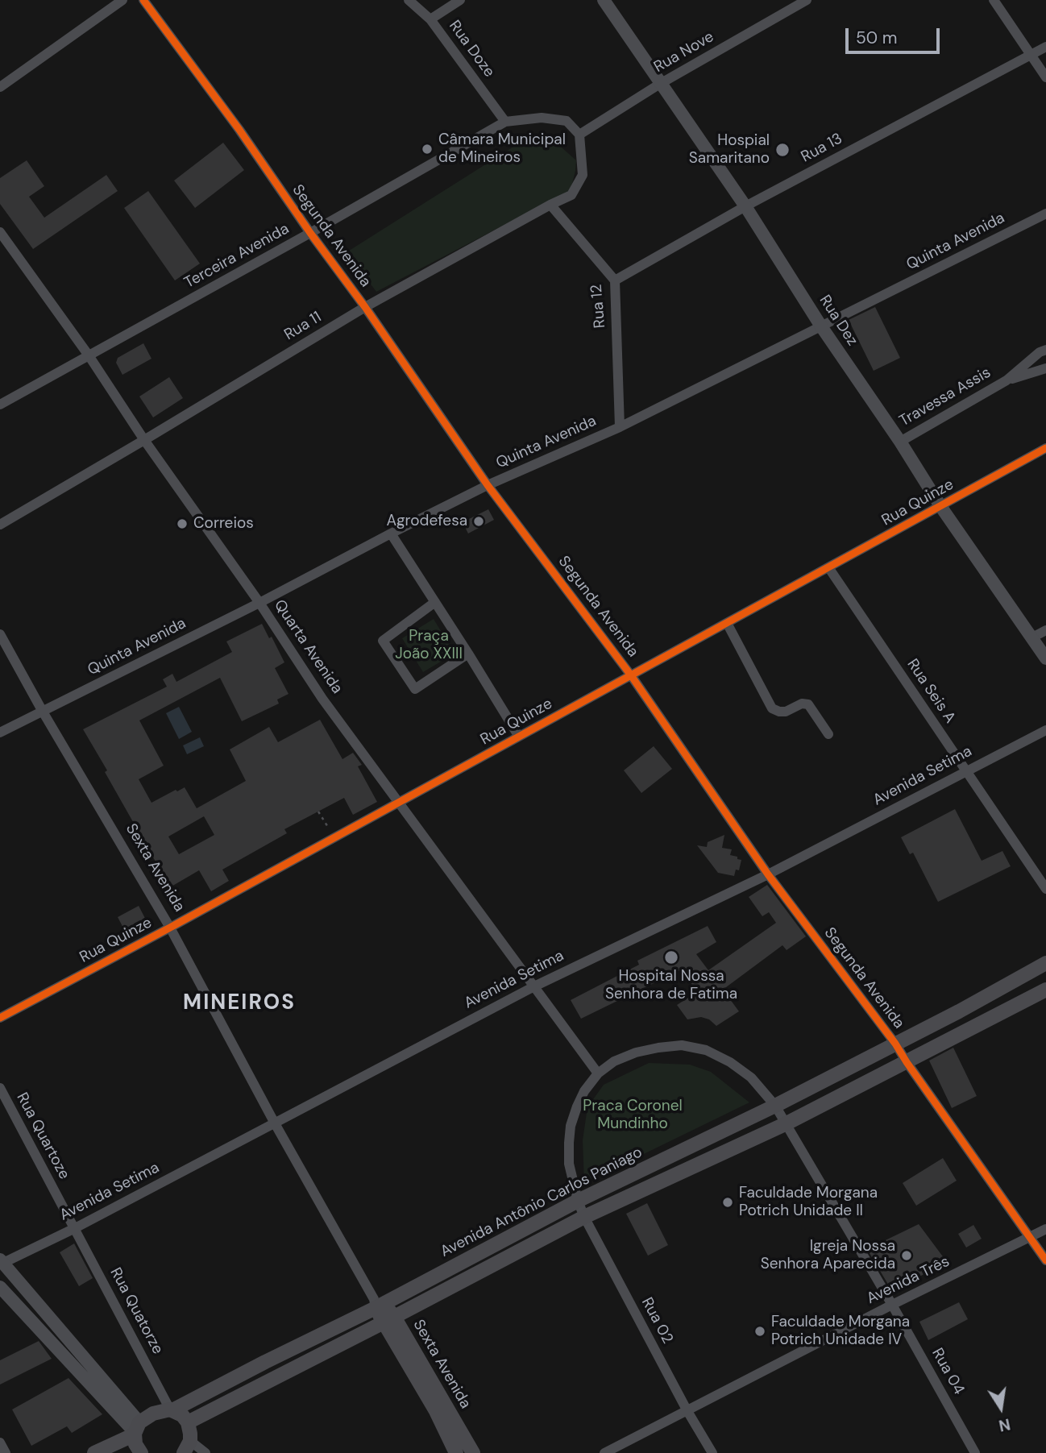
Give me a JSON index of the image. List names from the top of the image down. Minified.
{"streets":{"main road":["Sexta Avenida","Avenida Antônio Carlos Paniago"],"street":["Rua Doze","Rua Nove","Rua 13","Segunda Avenida","Quinta Avenida","Terceira Avenida","Rua 12","Rua Dez","Rua 11","Travessa Assis","Rua Quinze","Quarta Avenida","Rua Seis A","Avenida Setima","Rua Quartoze","Avenida Três","Rua Quatorze","Rua 02","Rua 04"]},"crossings":[["Rua Doze","Terceira Avenida"],["Rua Nove","Terceira Avenida"],["Rua Nove","Rua Dez"],["Rua Nove","Rua 11"],["Rua 13","Rua 12"],["Rua 13","Rua Dez"],["Segunda Avenida","Quinta Avenida"],["Segunda Avenida","Terceira Avenida"],["Segunda Avenida","Rua 11"],["Segunda Avenida","Rua Quinze"],["Segunda Avenida","Avenida Setima"],["Segunda Avenida","Avenida Antônio Carlos Paniago"],["Segunda Avenida","Avenida Três"],["Quinta Avenida","Rua 12"],["Quinta Avenida","Rua Dez"],["Quinta Avenida","Quarta Avenida"],["Quinta Avenida","Sexta Avenida"],["Terceira Avenida","Rua 11"],["Terceira Avenida","Quarta Avenida"],["Rua 12","Rua 11"],["Rua Dez","Travessa Assis"],["Rua Dez","Rua Quinze"],["Rua 11","Quarta Avenida"],["Rua Quinze","Quarta Avenida"],["Rua Quinze","Rua Seis A"],["Rua Quinze","Sexta Avenida"],["Quarta Avenida","Avenida Setima"],["Quarta Avenida","Rua 02"],["Rua Seis A","Avenida Setima"],["Avenida Setima","Sexta Avenida"],["Avenida Setima","Rua Quartoze"],["Avenida Setima","Rua Quatorze"],["Sexta Avenida","Avenida Antônio Carlos Paniago"],["Rua Quartoze","Rua Quatorze"],["Avenida Antônio Carlos Paniago","Rua Quatorze"],["Avenida Antônio Carlos Paniago","Rua 02"],["Avenida Três","Rua 02"],["Avenida Três","Rua 04"]],"districts":["MINEIROS"],"parks":["Praça João XXIII","Praca Coronel Mundinho"],"places":["Câmara Municipal de Mineiros","Hospial Samaritano","Agrodefesa","Correios","Hospital Nossa Senhora de Fatima","Faculdade Morgana Potrich Unidade II","Igreja Nossa Senhora Aparecida","Faculdade Morgana Potrich Unidade IV"],"scale_bar":"50 m","north":"bottom"}
